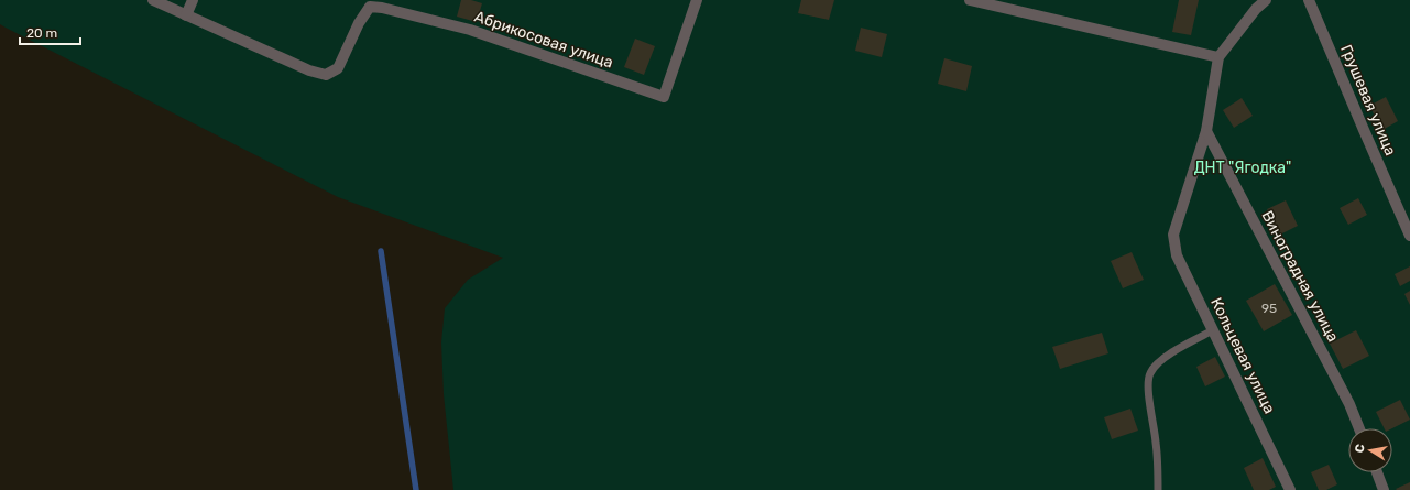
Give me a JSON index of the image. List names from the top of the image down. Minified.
{"streets":{"street":["Абрикосовая улица","Грушевая улица","Виноградная улица","Кольцевая улица"]},"crossings":[["Виноградная улица","Кольцевая улица"]],"parks":["ДНТ \"Ягодка\""],"house_numbers":["95"],"scale_bar":"20 m","north":"left"}
